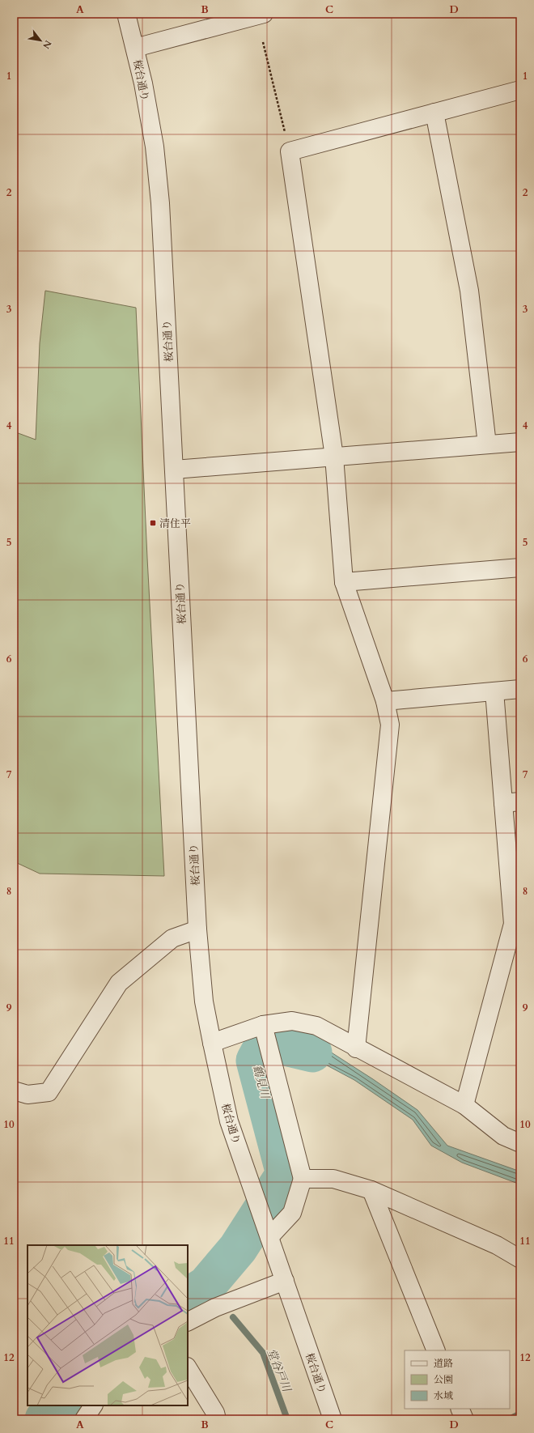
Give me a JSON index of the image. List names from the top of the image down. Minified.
{"streets":{"street":["桜台通り"]},"water":["鶴見川","堂谷戸川"],"places":{"transit":["清住平"]},"legend":["道路","公園","水域"],"north":"bottom right","grid":{"columns":["A","B","C","D"],"rows":["1","2","3","4","5","6","7","8","9","10","11","12"]}}
